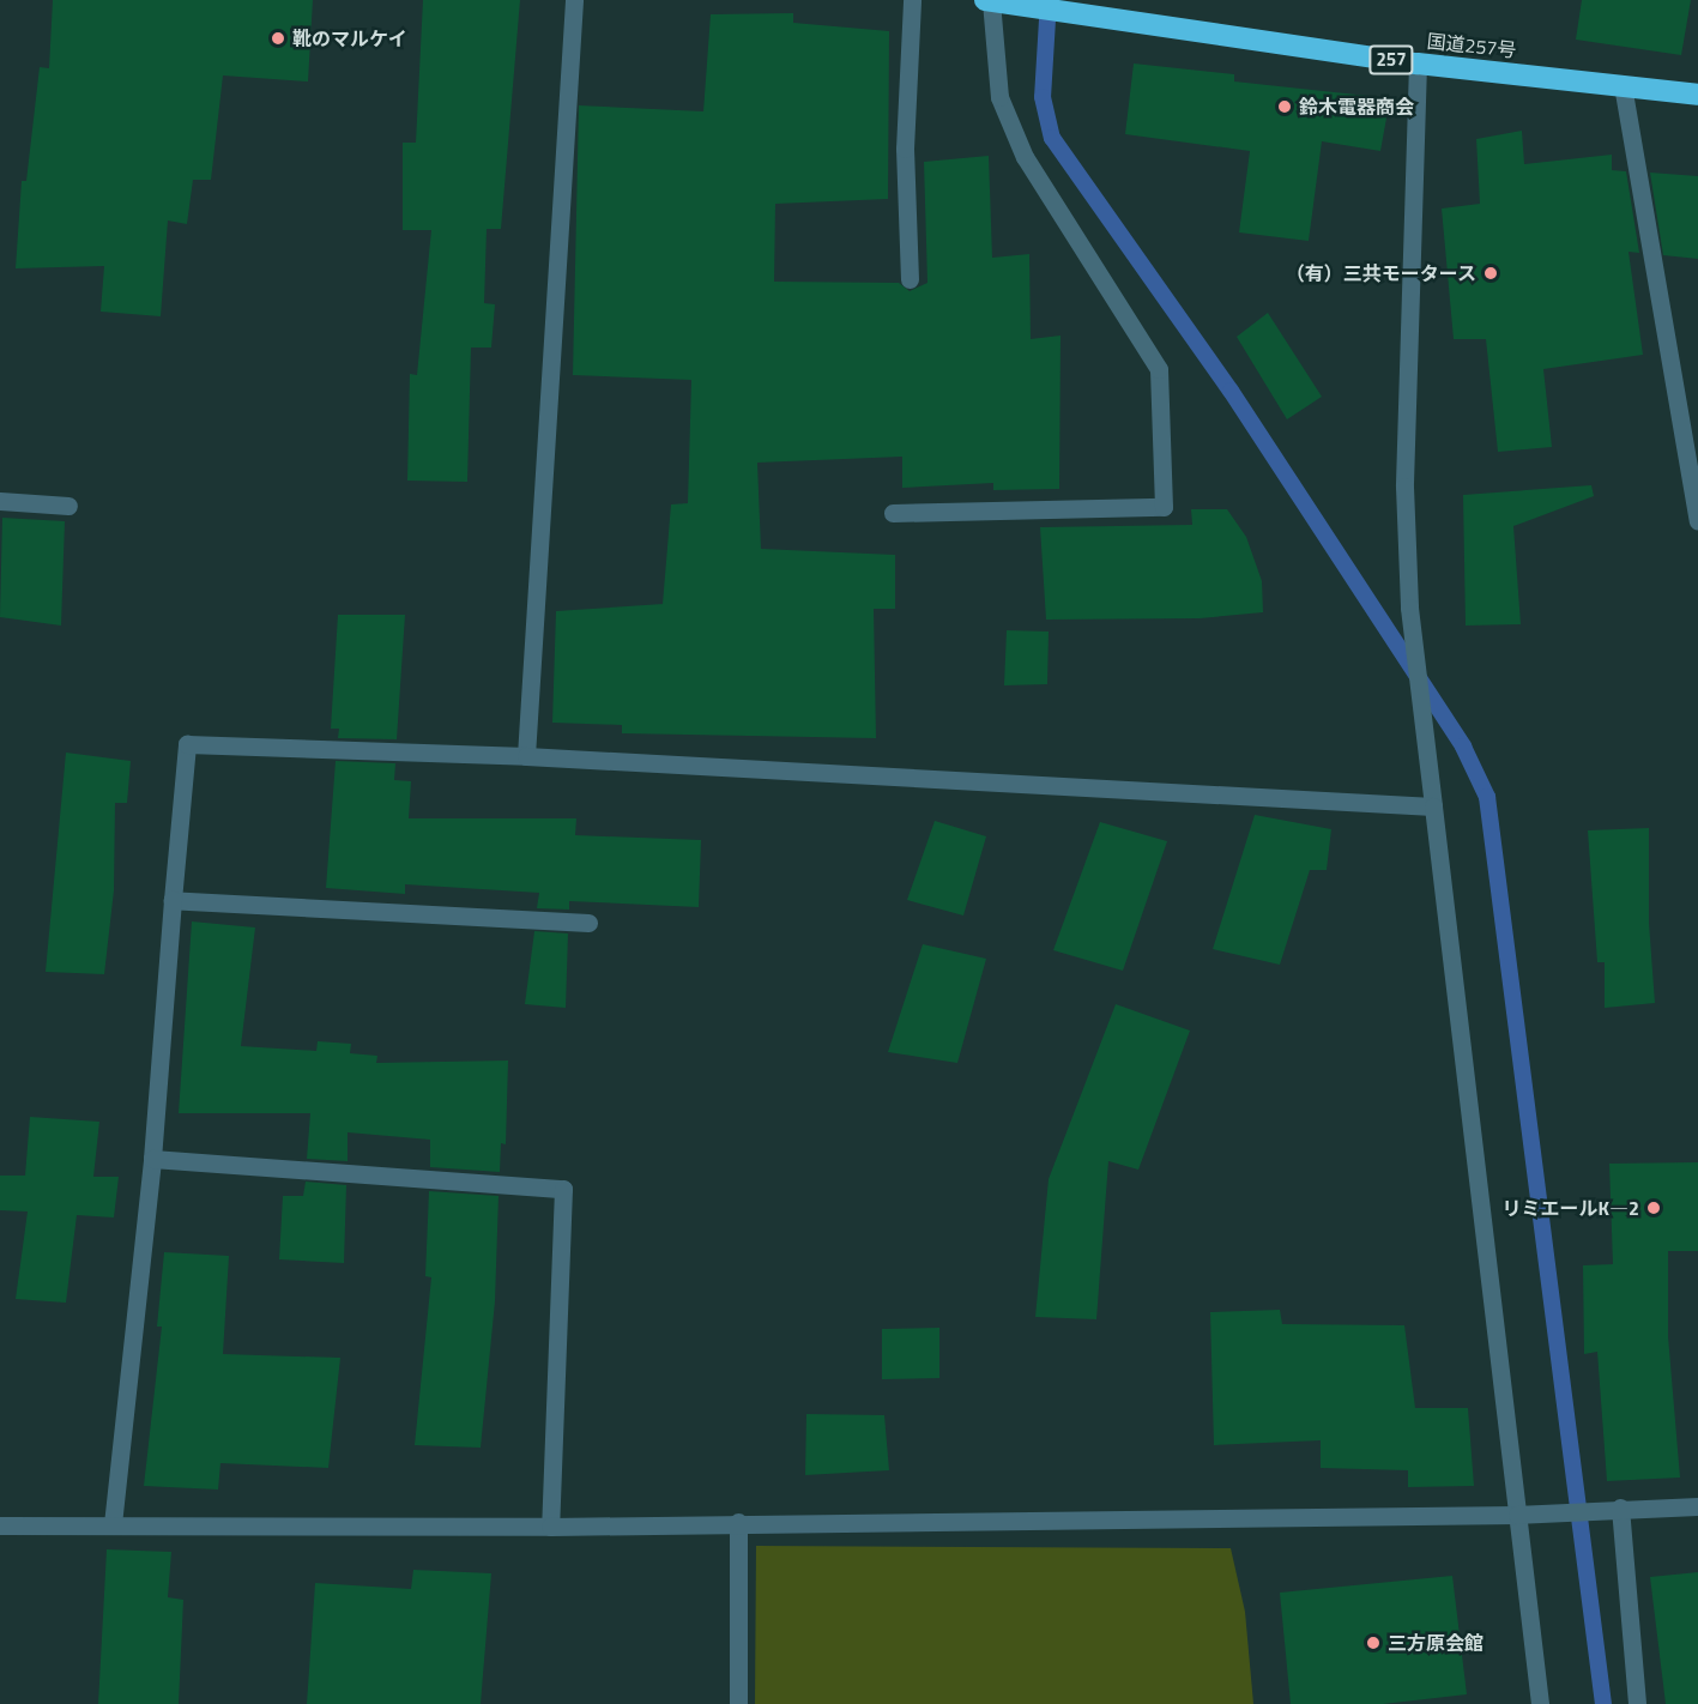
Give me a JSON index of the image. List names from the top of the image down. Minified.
{"streets":{"highway":["国道257号","257"]},"places":["靴のマルケイ","鈴木電器商会","（有）三共モータース","リミエールK―2","三方原会館"]}
